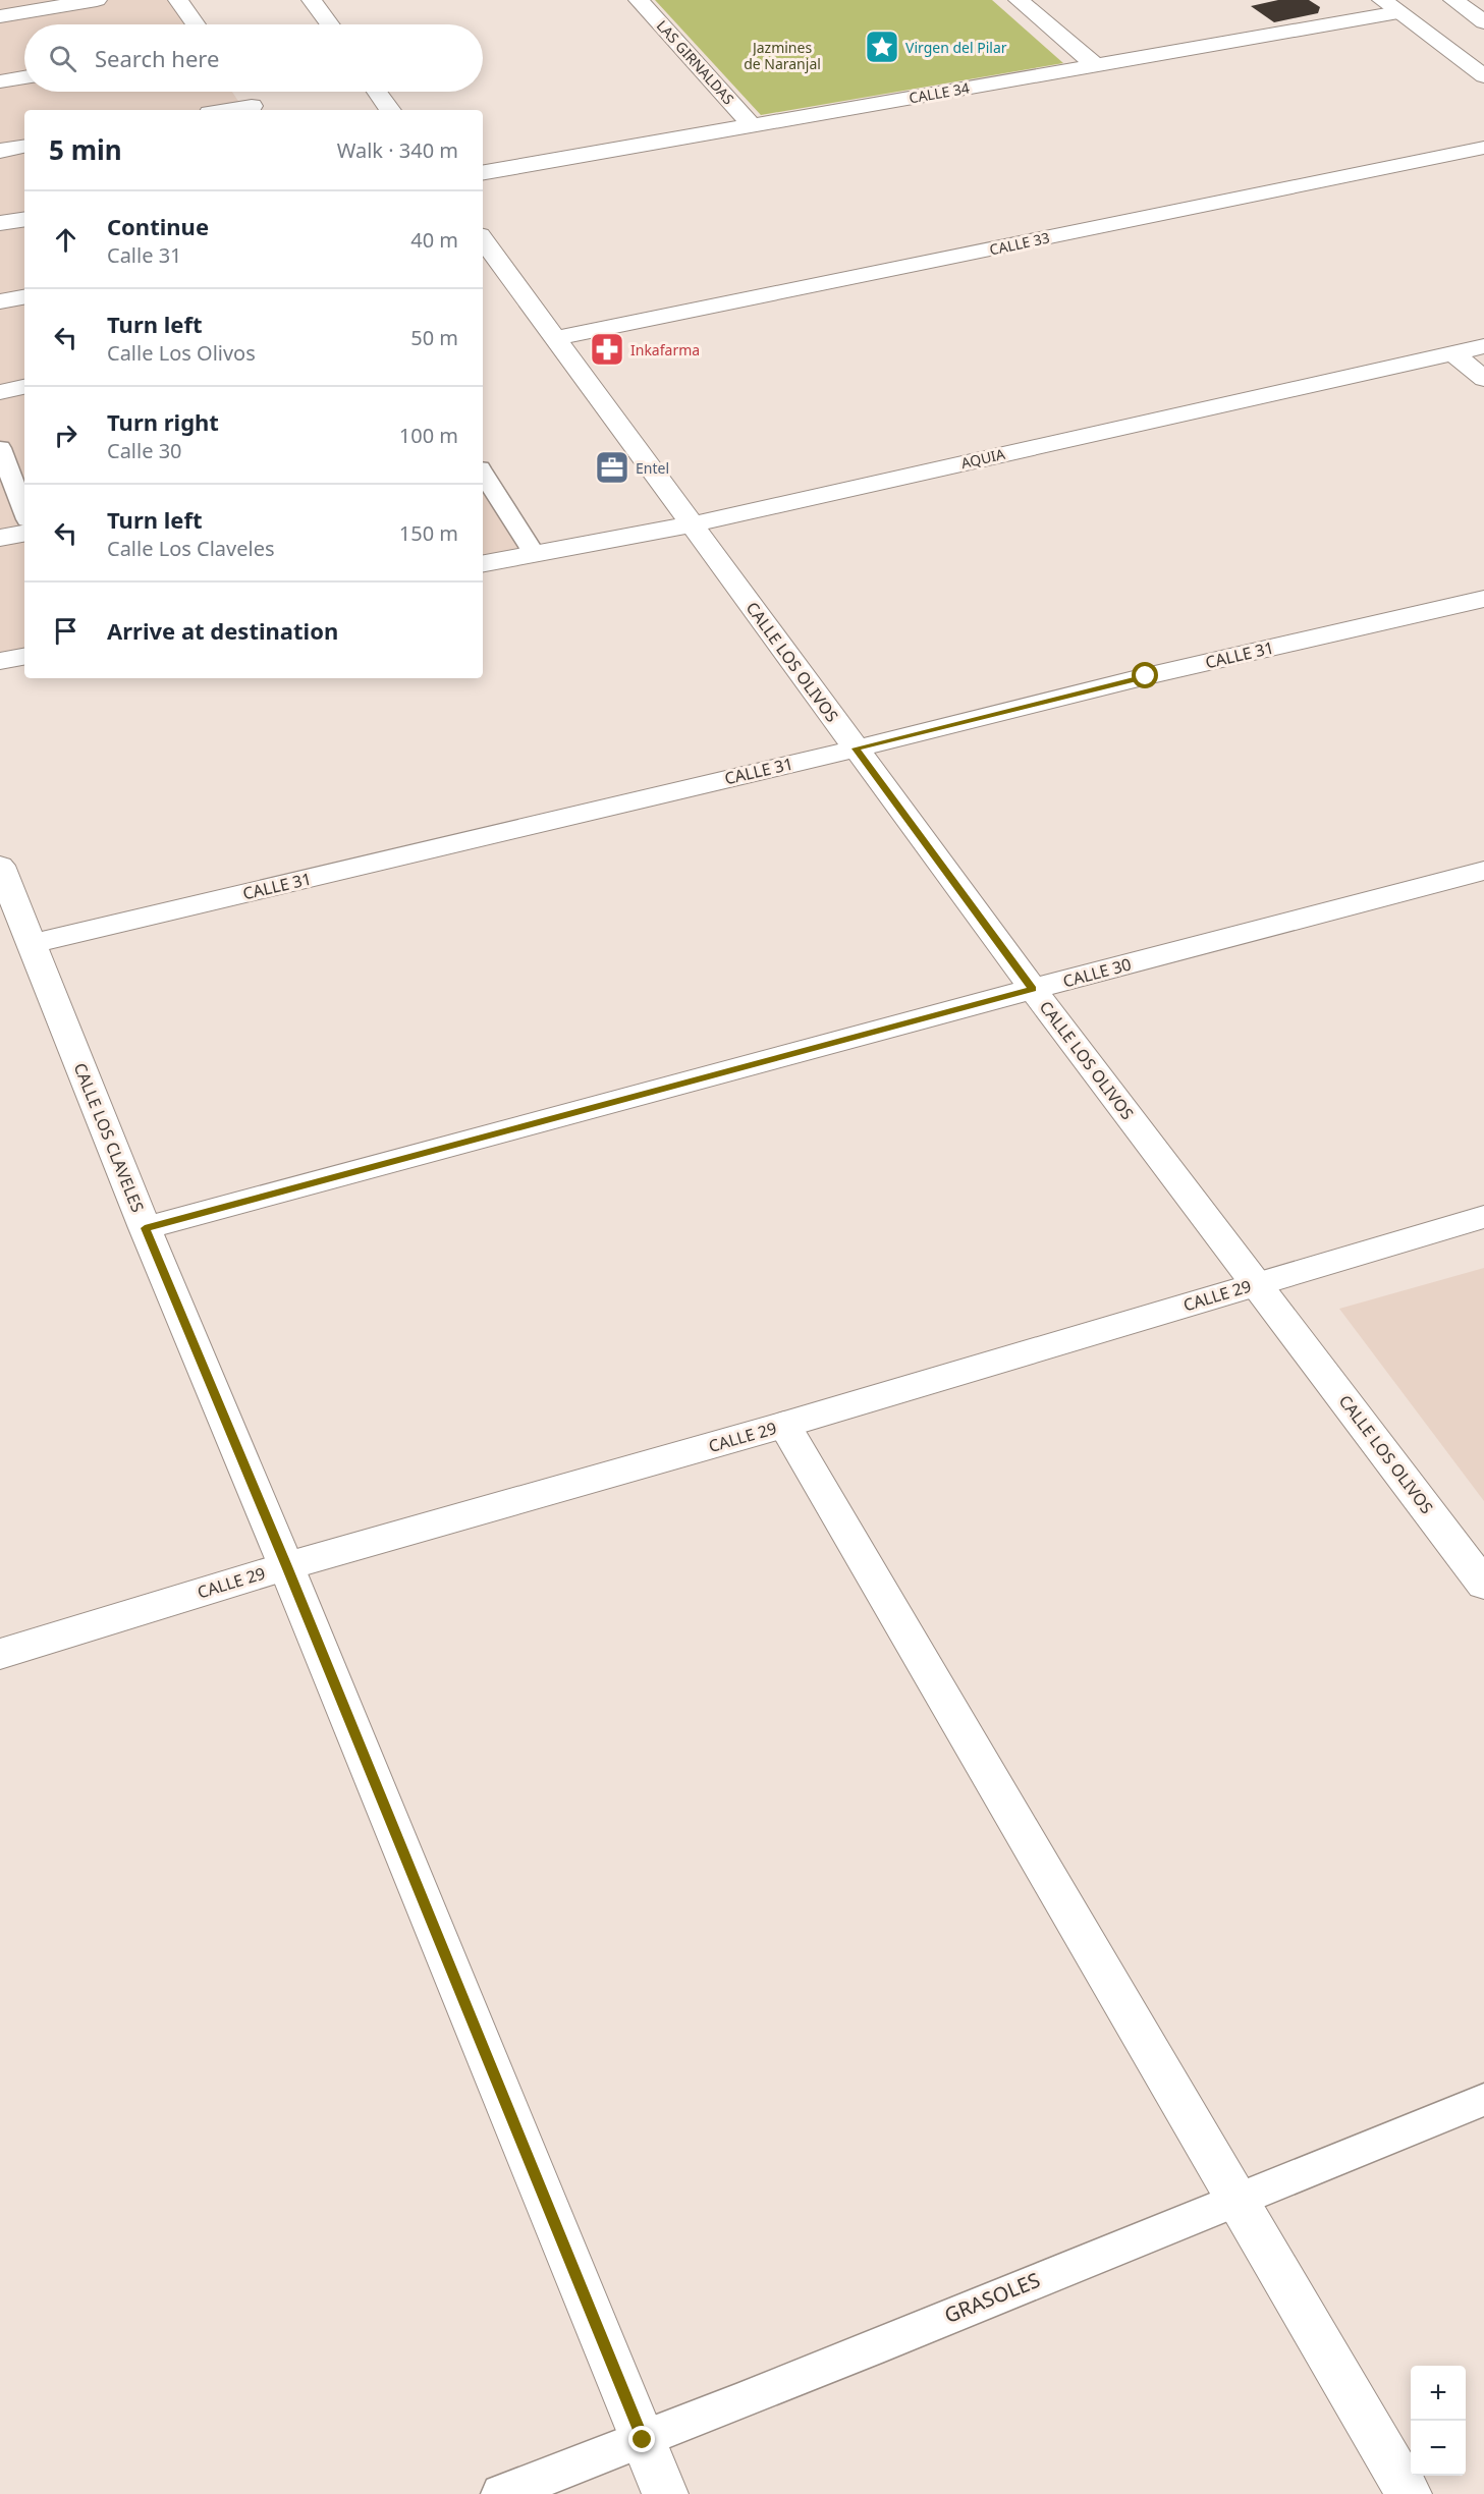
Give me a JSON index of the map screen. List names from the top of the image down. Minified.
{"streets":{"street":["LAS GIRNALDAS","CALLE 34","CALLE 33","AQUIA","CALLE 31","CALLE LOS OLIVOS","CALLE 30","CALLE LOS CLAVELES","CALLE 29"],"lane":["GRASOLES"]},"crossings":[["LAS GIRNALDAS","CALLE 34"],["CALLE 33","CALLE LOS OLIVOS"],["AQUIA","CALLE LOS OLIVOS"],["CALLE 31","CALLE LOS OLIVOS"],["CALLE 31","CALLE LOS CLAVELES"],["CALLE LOS OLIVOS","CALLE 30"],["CALLE LOS OLIVOS","CALLE 29"],["CALLE 30","CALLE LOS CLAVELES"],["CALLE LOS CLAVELES","CALLE 29"],["CALLE LOS CLAVELES","GRASOLES"]],"parks":["Jazmines de Naranjal"],"places":{"place":["Virgen del Pilar"],"pharmacy":["Inkafarma"],"office":["Entel"]},"page":{"search":"Search here","heading":["5 min","Walk · 340 m"],"list":[["Continue","Calle 31","40 m"],["Turn left","Calle Los Olivos","50 m"],["Turn right","Calle 30","100 m"],["Turn left","Calle Los Claveles","150 m"],"Arrive at destination"],"map_buttons":["+","−"]}}
